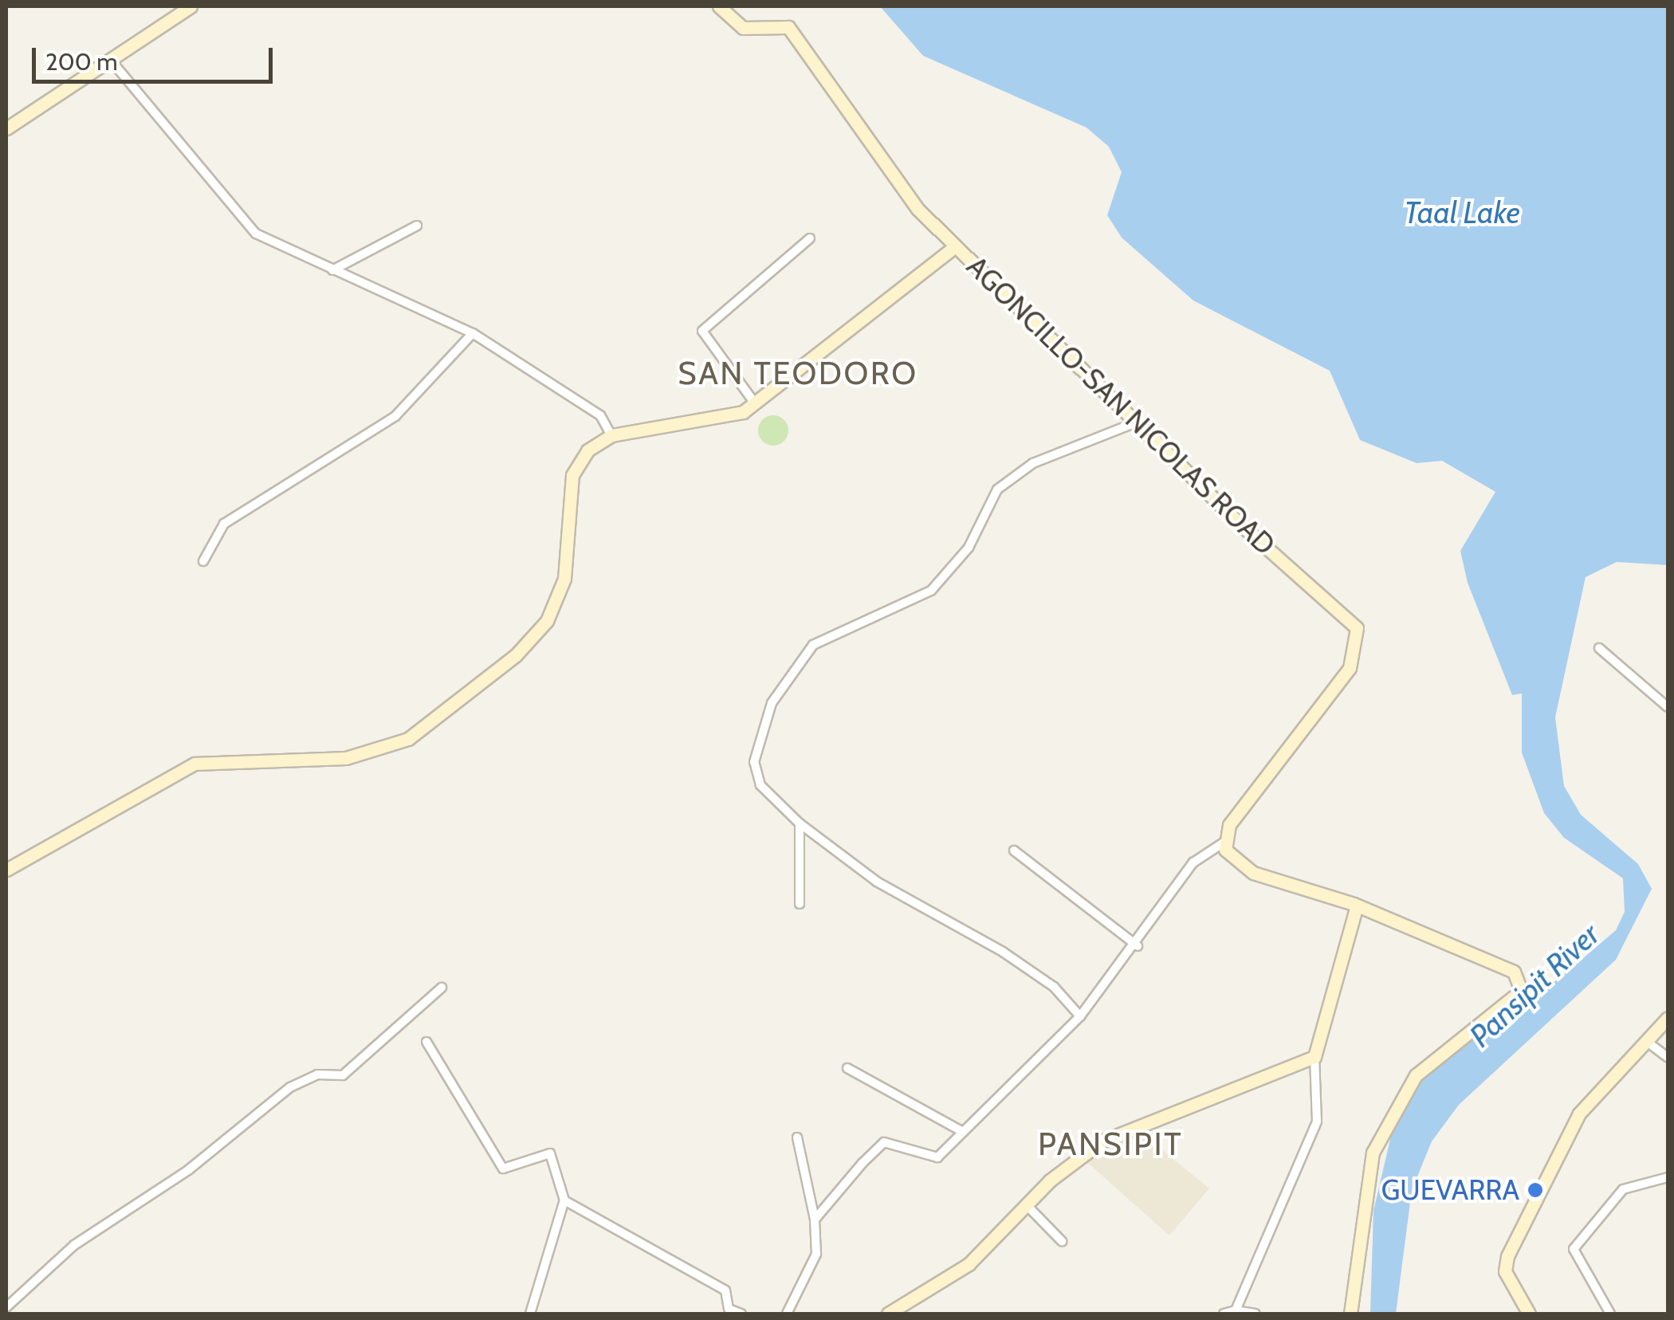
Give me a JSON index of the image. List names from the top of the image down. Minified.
{"streets":{"main road":["AGONCILLO-SAN NICOLAS ROAD"]},"districts":["SAN TEODORO","PANSIPIT"],"water":["Taal Lake","Pansipit River"],"places":["GUEVARRA"],"scale_bar":"200 m"}
